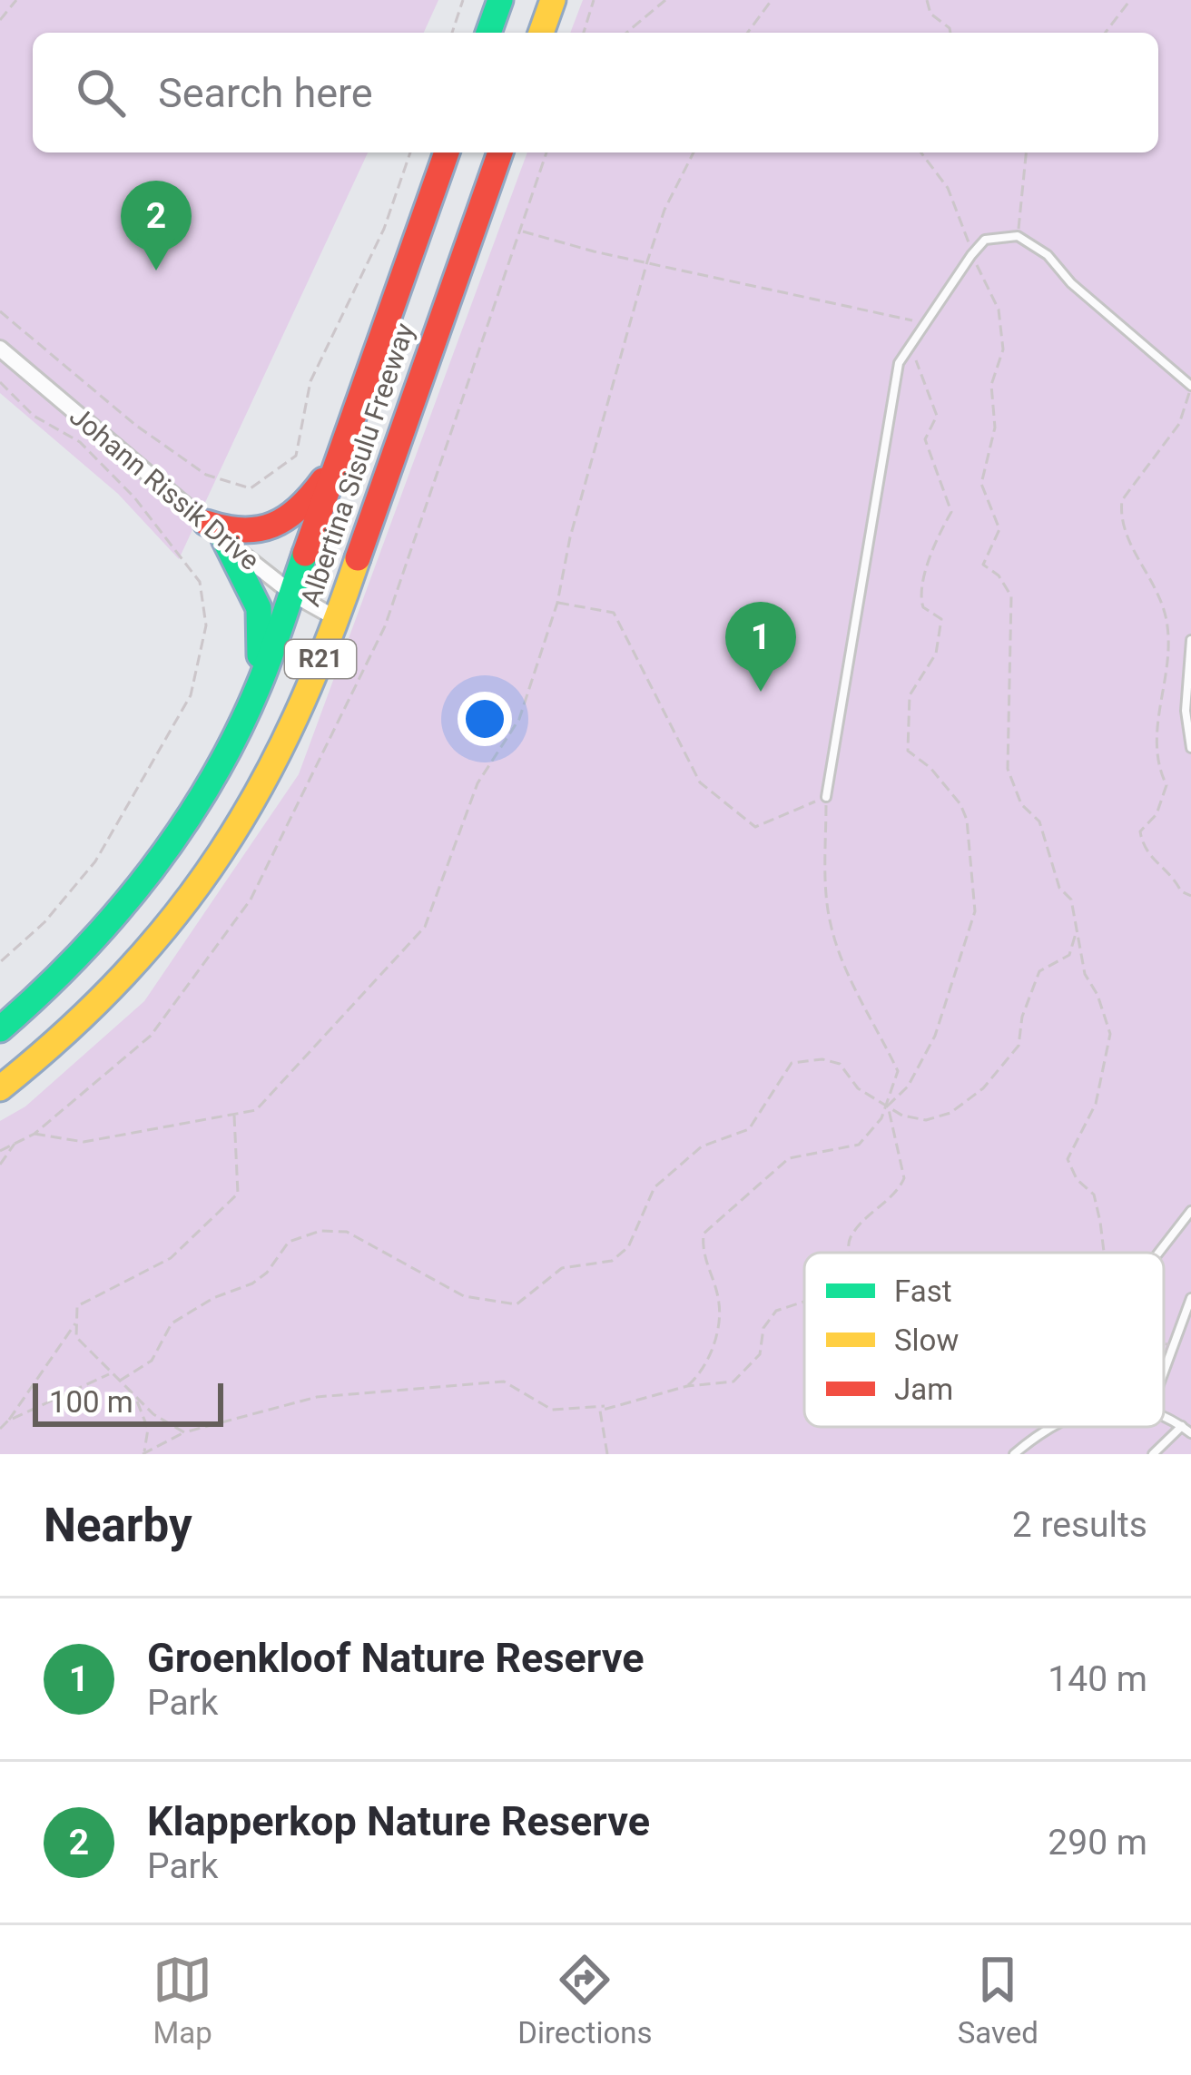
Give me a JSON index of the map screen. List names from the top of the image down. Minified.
{"streets":{"highway":["Albertina Sisulu Freeway","R21"],"street":["Johann Rissik Drive"]},"crossings":[["Albertina Sisulu Freeway","Johann Rissik Drive"]],"legend":["Fast","Slow","Jam"],"scale_bar":"100 m","page":{"search":"Search here","pins":["2","1"],"scale":"100 m","heading":["Nearby","2 results"],"list":[{"mark":"1","name":"Groenkloof Nature Reserve","note":"Park","value":"140 m"},{"mark":"2","name":"Klapperkop Nature Reserve","note":"Park","value":"290 m"}],"nav":["Map","Directions","Saved"]}}
